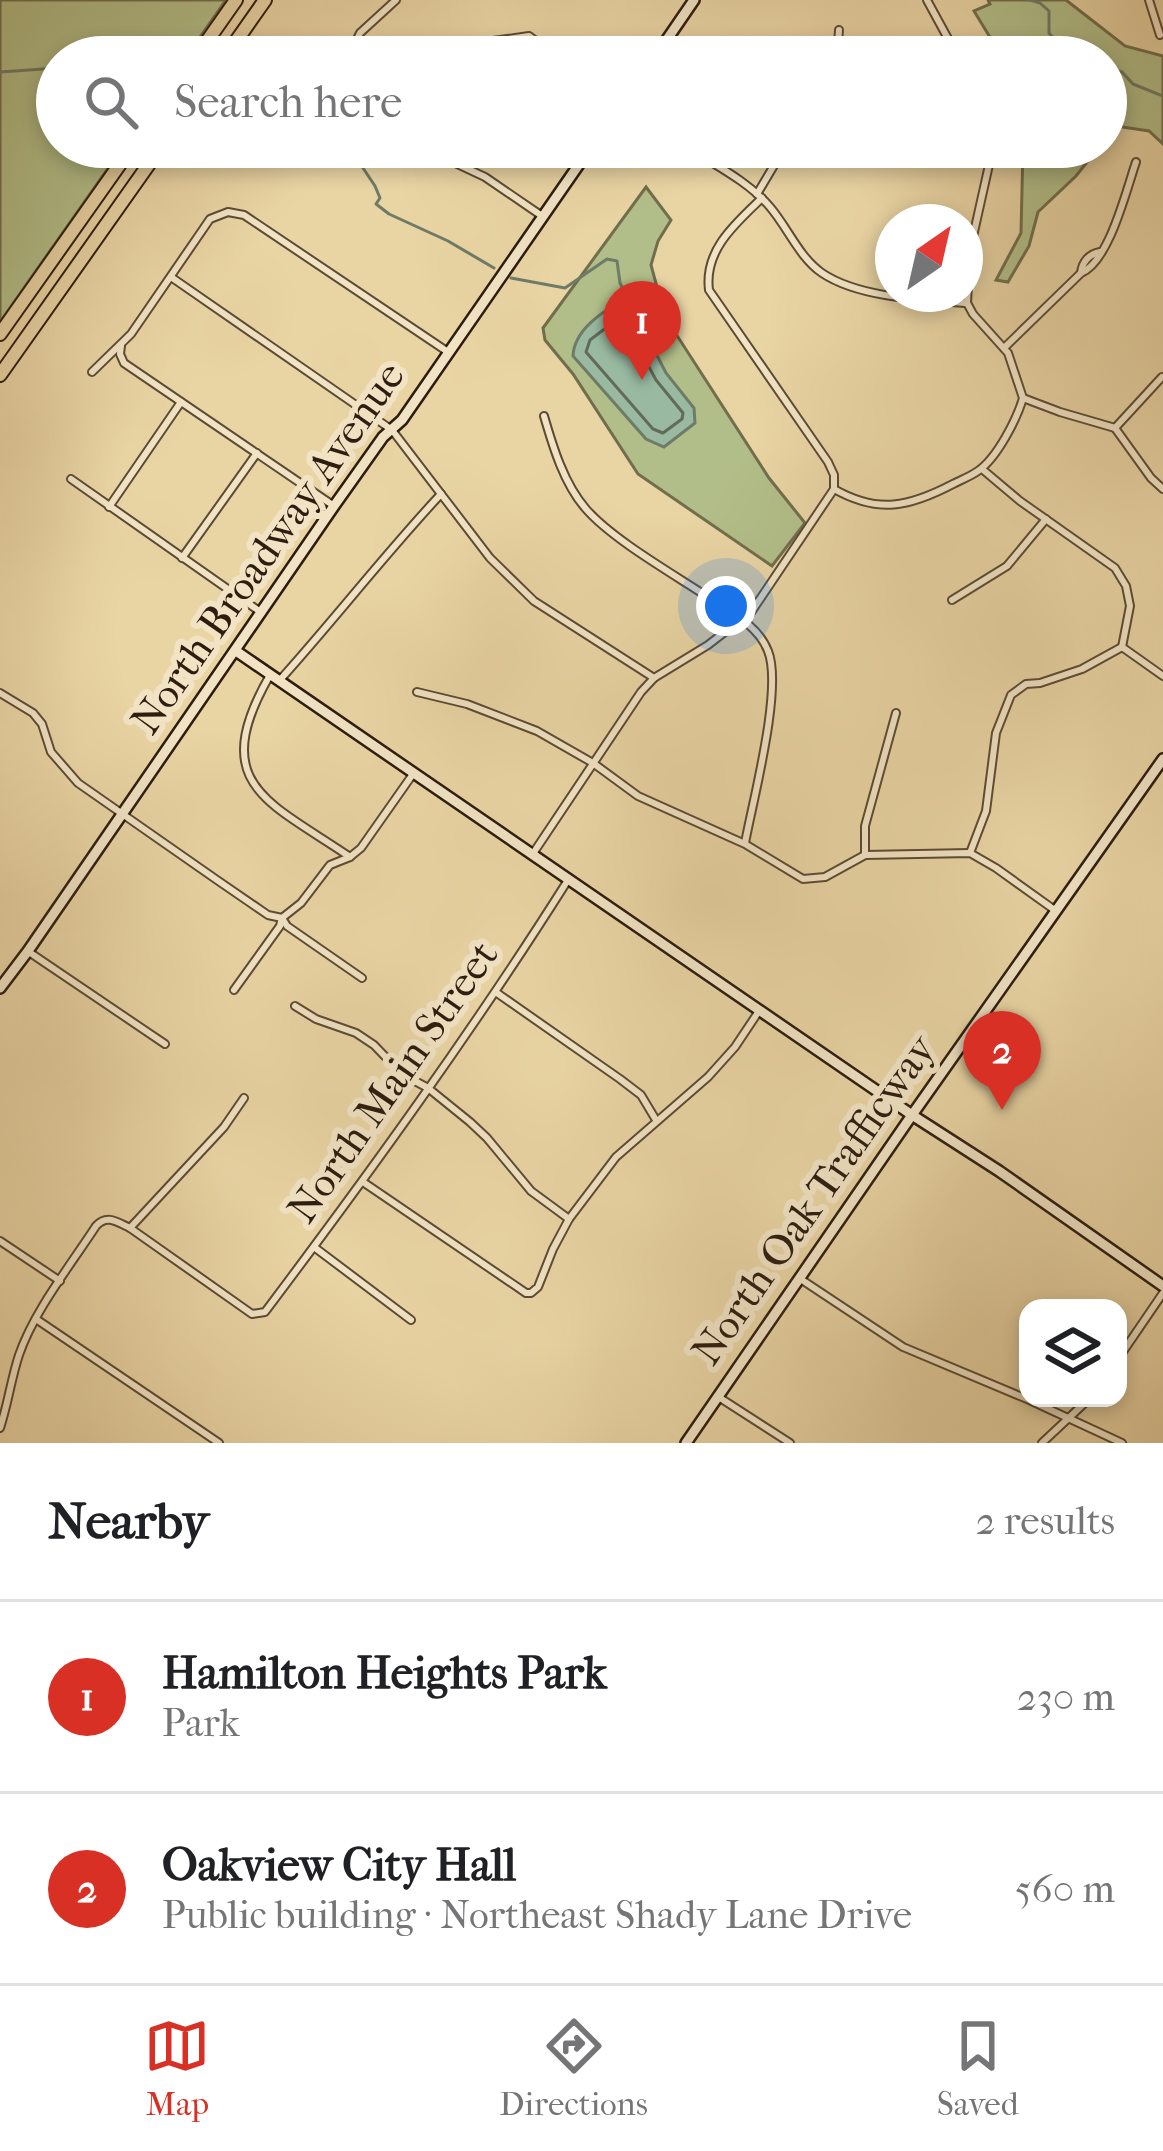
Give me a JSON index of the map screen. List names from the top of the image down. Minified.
{"streets":{"street":["North Broadway Avenue","North Main Street","North Oak Trafficway"]},"north":"top right","page":{"search":"Search here","pins":["1","2"],"heading":["Nearby","2 results"],"list":[{"mark":"1","name":"Hamilton Heights Park","note":"Park","value":"230 m"},{"mark":"2","name":"Oakview City Hall","note":"Public building · Northeast Shady Lane Drive","value":"560 m"}],"nav":["Map","Directions","Saved"]}}
